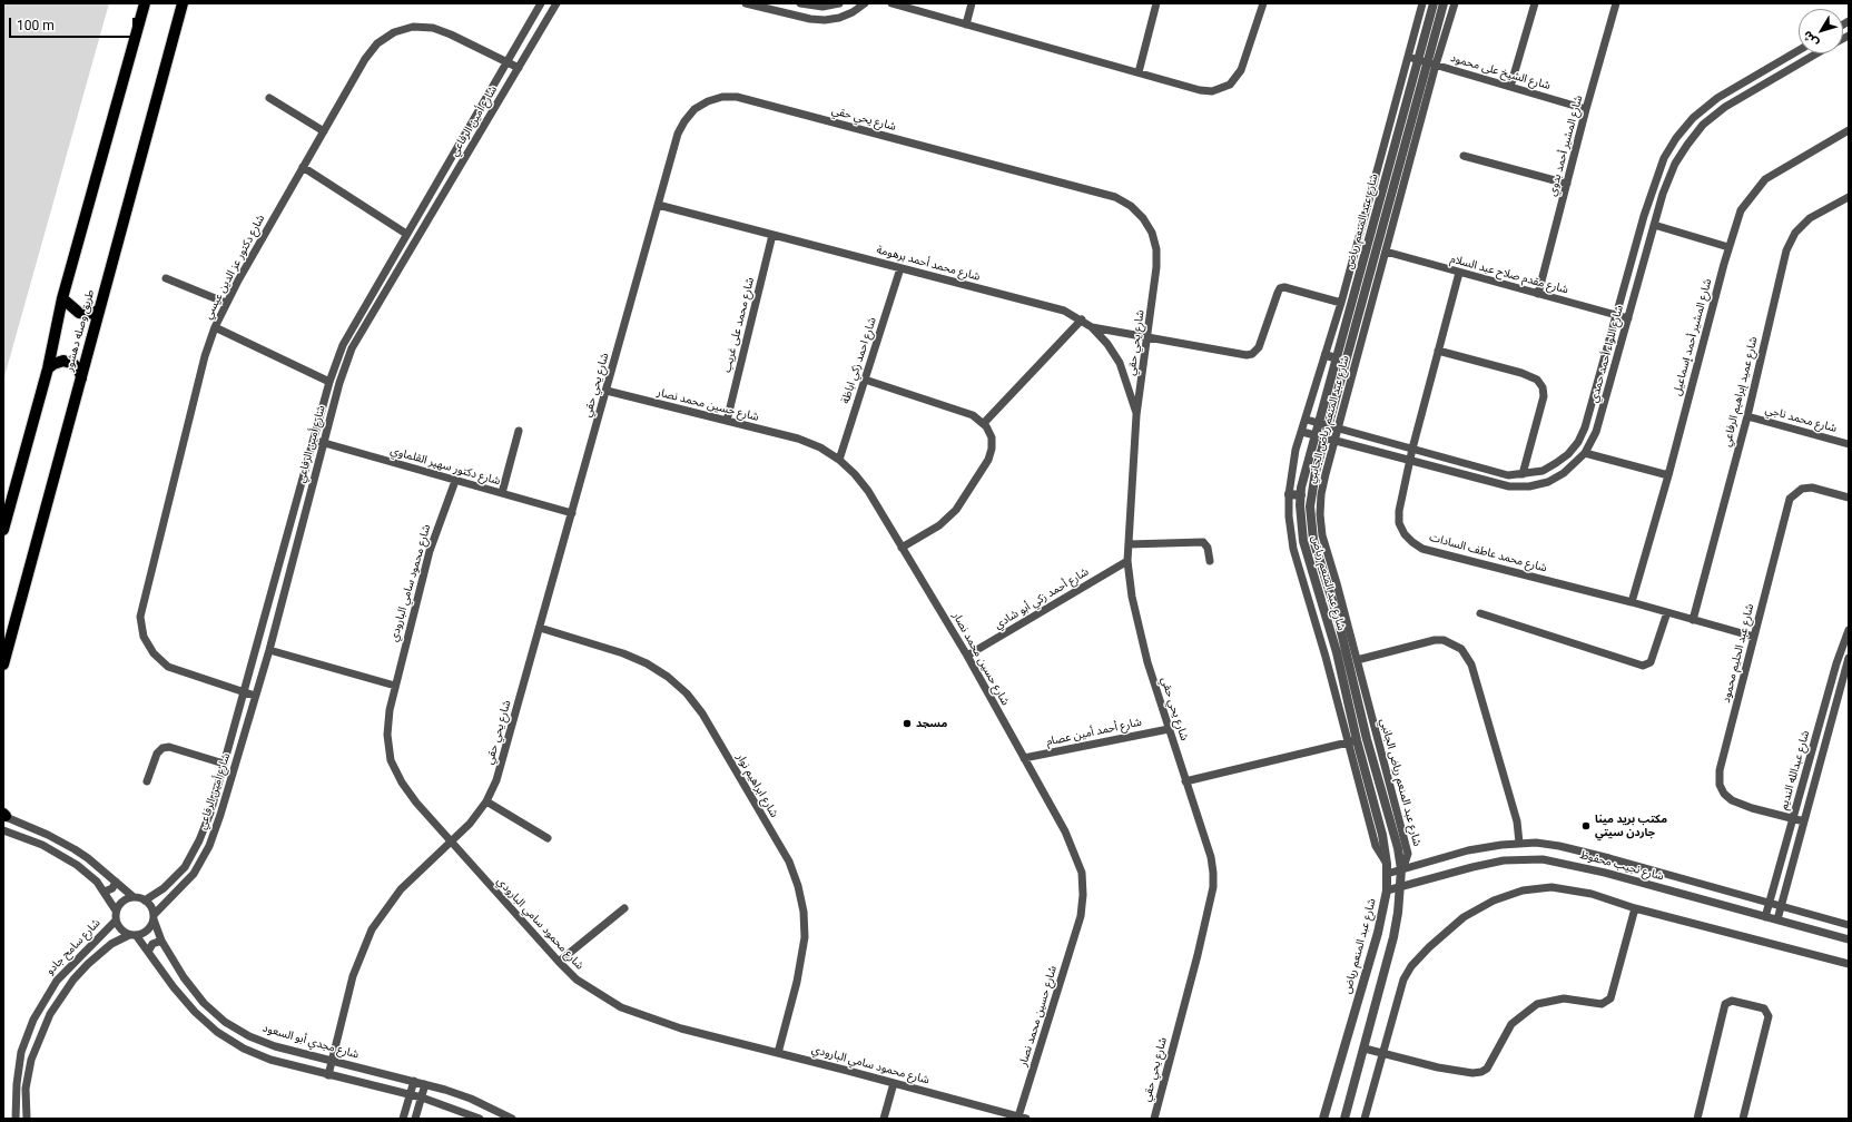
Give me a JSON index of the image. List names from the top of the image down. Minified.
{"streets":{"main road":["طريق وصله دهشور"],"street":["شارع الشيخ على محمود","شارع يحي حقي","شارع أمين الرفاعي","شارع المشير أحمد بدوي","شارع عبد المنعم رياض","شارع محمد أحمد برهومة","شارع دكتور عز الدين عيسي","شارع مقدم صلاح عبد السلام","شارع محمد على غريب","شارع المشير أحمد إسماعيل","شارع اللواء أحمد حمدي","شارع احمد زكي اباظة","شارع عميد إبراهيم الرفاعي","شارع حسين محمد نصار","شارع عبد المنعم رياض الجانبي","شارع محمد ناجي","شارع دكتور سهير القلماوي","شارع محمد عاطف السادات","شارع محمود سامي البارودي","شارع أحمد زكي أبو شادي","شارع عبد الحليم محمود","شارع أحمد أمين عصام","شارع عبدالله النديم","شارع ابراهيم نوار","شارع نجيب محفوظ","شارع سامح جادو","شارع مجدي أبو السعود"]},"crossings":[["شارع الشيخ على محمود","شارع المشير أحمد بدوي"],["شارع الشيخ على محمود","شارع عبد المنعم رياض"],["شارع الشيخ على محمود","شارع عبد المنعم رياض الجانبي"],["شارع يحي حقي","شارع محمد أحمد برهومة"],["شارع يحي حقي","شارع حسين محمد نصار"],["شارع يحي حقي","شارع دكتور سهير القلماوي"],["شارع يحي حقي","شارع محمود سامي البارودي"],["شارع يحي حقي","شارع أحمد زكي أبو شادي"],["شارع يحي حقي","شارع أحمد أمين عصام"],["شارع يحي حقي","شارع ابراهيم نوار"],["شارع يحي حقي","شارع مجدي أبو السعود"],["شارع أمين الرفاعي","شارع دكتور عز الدين عيسي"],["شارع أمين الرفاعي","شارع دكتور سهير القلماوي"],["شارع أمين الرفاعي","شارع سامح جادو"],["شارع أمين الرفاعي","شارع مجدي أبو السعود"],["شارع المشير أحمد بدوي","شارع مقدم صلاح عبد السلام"],["شارع عبد المنعم رياض","شارع اللواء أحمد حمدي"],["شارع عبد المنعم رياض","شارع عبد المنعم رياض الجانبي"],["شارع عبد المنعم رياض","شارع نجيب محفوظ"],["شارع محمد أحمد برهومة","شارع محمد على غريب"],["شارع محمد أحمد برهومة","شارع احمد زكي اباظة"],["شارع مقدم صلاح عبد السلام","شارع اللواء أحمد حمدي"],["شارع مقدم صلاح عبد السلام","شارع عبد المنعم رياض الجانبي"],["شارع مقدم صلاح عبد السلام","شارع محمد عاطف السادات"],["شارع محمد على غريب","شارع حسين محمد نصار"],["شارع المشير أحمد إسماعيل","شارع محمد عاطف السادات"],["شارع اللواء أحمد حمدي","شارع عبد المنعم رياض الجانبي"],["شارع اللواء أحمد حمدي","شارع محمد عاطف السادات"],["شارع احمد زكي اباظة","شارع حسين محمد نصار"],["شارع عميد إبراهيم الرفاعي","شارع محمد ناجي"],["شارع عميد إبراهيم الرفاعي","شارع محمد عاطف السادات"],["شارع حسين محمد نصار","شارع محمود سامي البارودي"],["شارع حسين محمد نصار","شارع أحمد زكي أبو شادي"],["شارع حسين محمد نصار","شارع أحمد أمين عصام"],["شارع عبد المنعم رياض الجانبي","شارع نجيب محفوظ"],["شارع دكتور سهير القلماوي","شارع محمود سامي البارودي"],["شارع محمد عاطف السادات","شارع عبد الحليم محمود"],["شارع محمود سامي البارودي","شارع ابراهيم نوار"],["شارع عبد الحليم محمود","شارع عبدالله النديم"],["شارع عبدالله النديم","شارع نجيب محفوظ"],["شارع سامح جادو","شارع مجدي أبو السعود"]],"places":["مسجد","مكتب بريد مينا جاردن سيتي"],"scale_bar":"100 m","north":"bottom left"}
